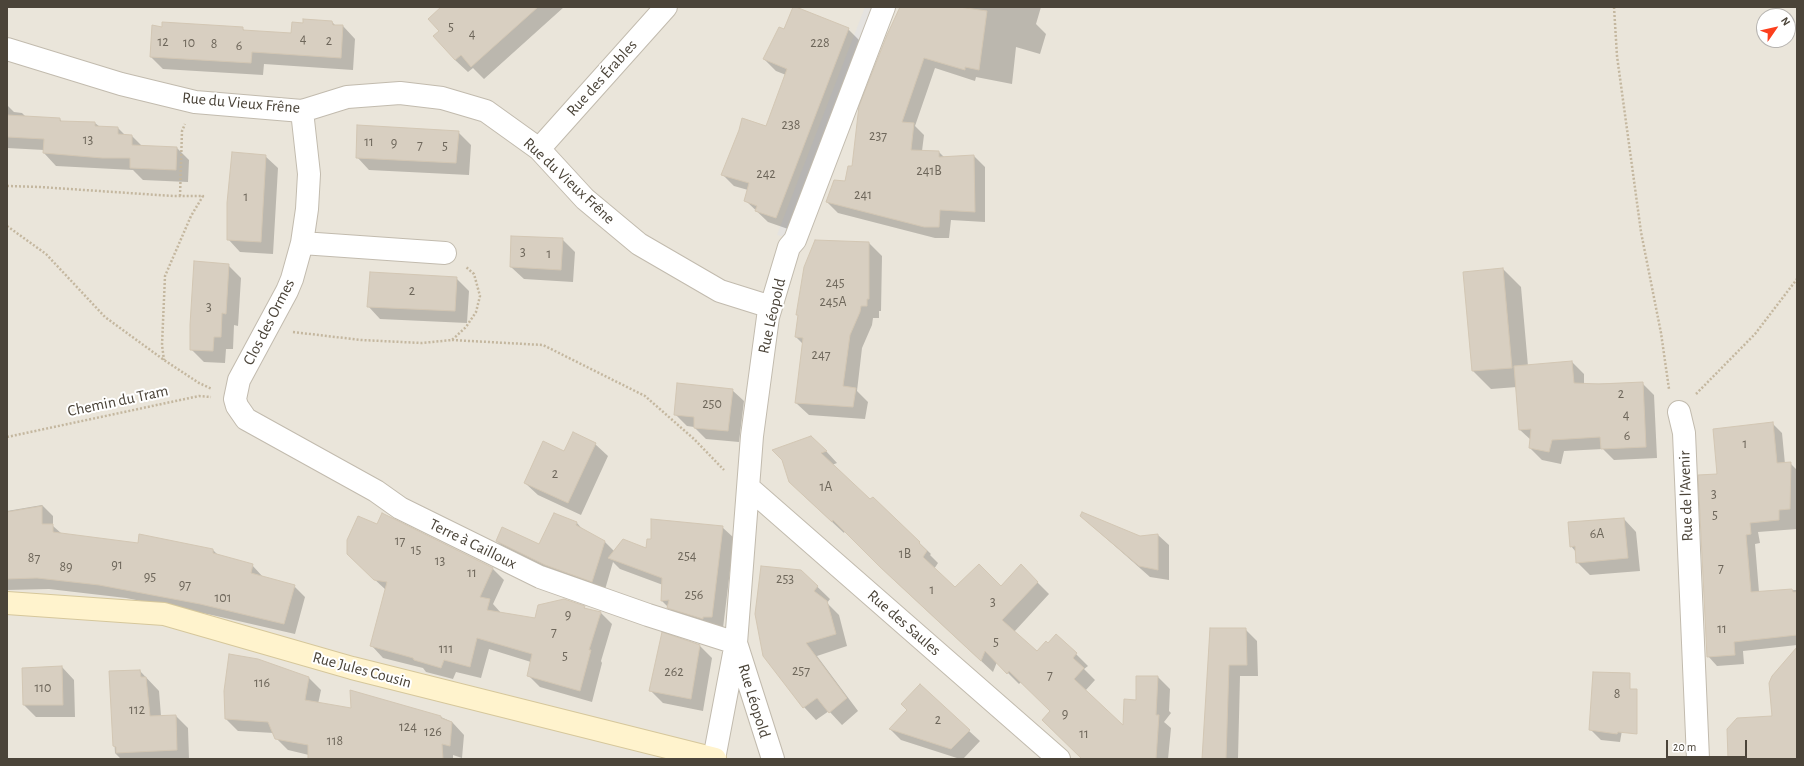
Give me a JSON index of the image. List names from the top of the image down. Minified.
{"streets":{"street":["Rue des Érables","Rue du Vieux Frêne","Rue Léopold","Clos des Ormes","Rue de l'Avenir","Terre à Cailloux","Rue des Saules","Rue Jules Cousin"],"path":["Chemin du Tram"]},"crossings":[["Rue des Érables","Rue du Vieux Frêne"],["Rue du Vieux Frêne","Rue Léopold"],["Rue du Vieux Frêne","Clos des Ormes"],["Rue Léopold","Terre à Cailloux"],["Rue Léopold","Rue des Saules"],["Rue Léopold","Rue Jules Cousin"],["Clos des Ormes","Chemin du Tram"],["Clos des Ormes","Terre à Cailloux"],["Chemin du Tram","Terre à Cailloux"]],"house_numbers":["5","4","4","2","12","10","228","8","6","238","237","13","11","9","7","5","241B","242","241","1","3","1","245","2","245A","3","247","2","250","4","6","1","2","1A","3","5","6A","17","15","1B","254","87","13","91","89","7","11","95","253","97","1","256","101","3","9","11","7","5","111","5","257","262","7","116","110","8","112","9","2","124","126","11","118"],"scale_bar":"20 m","north":"top right"}
